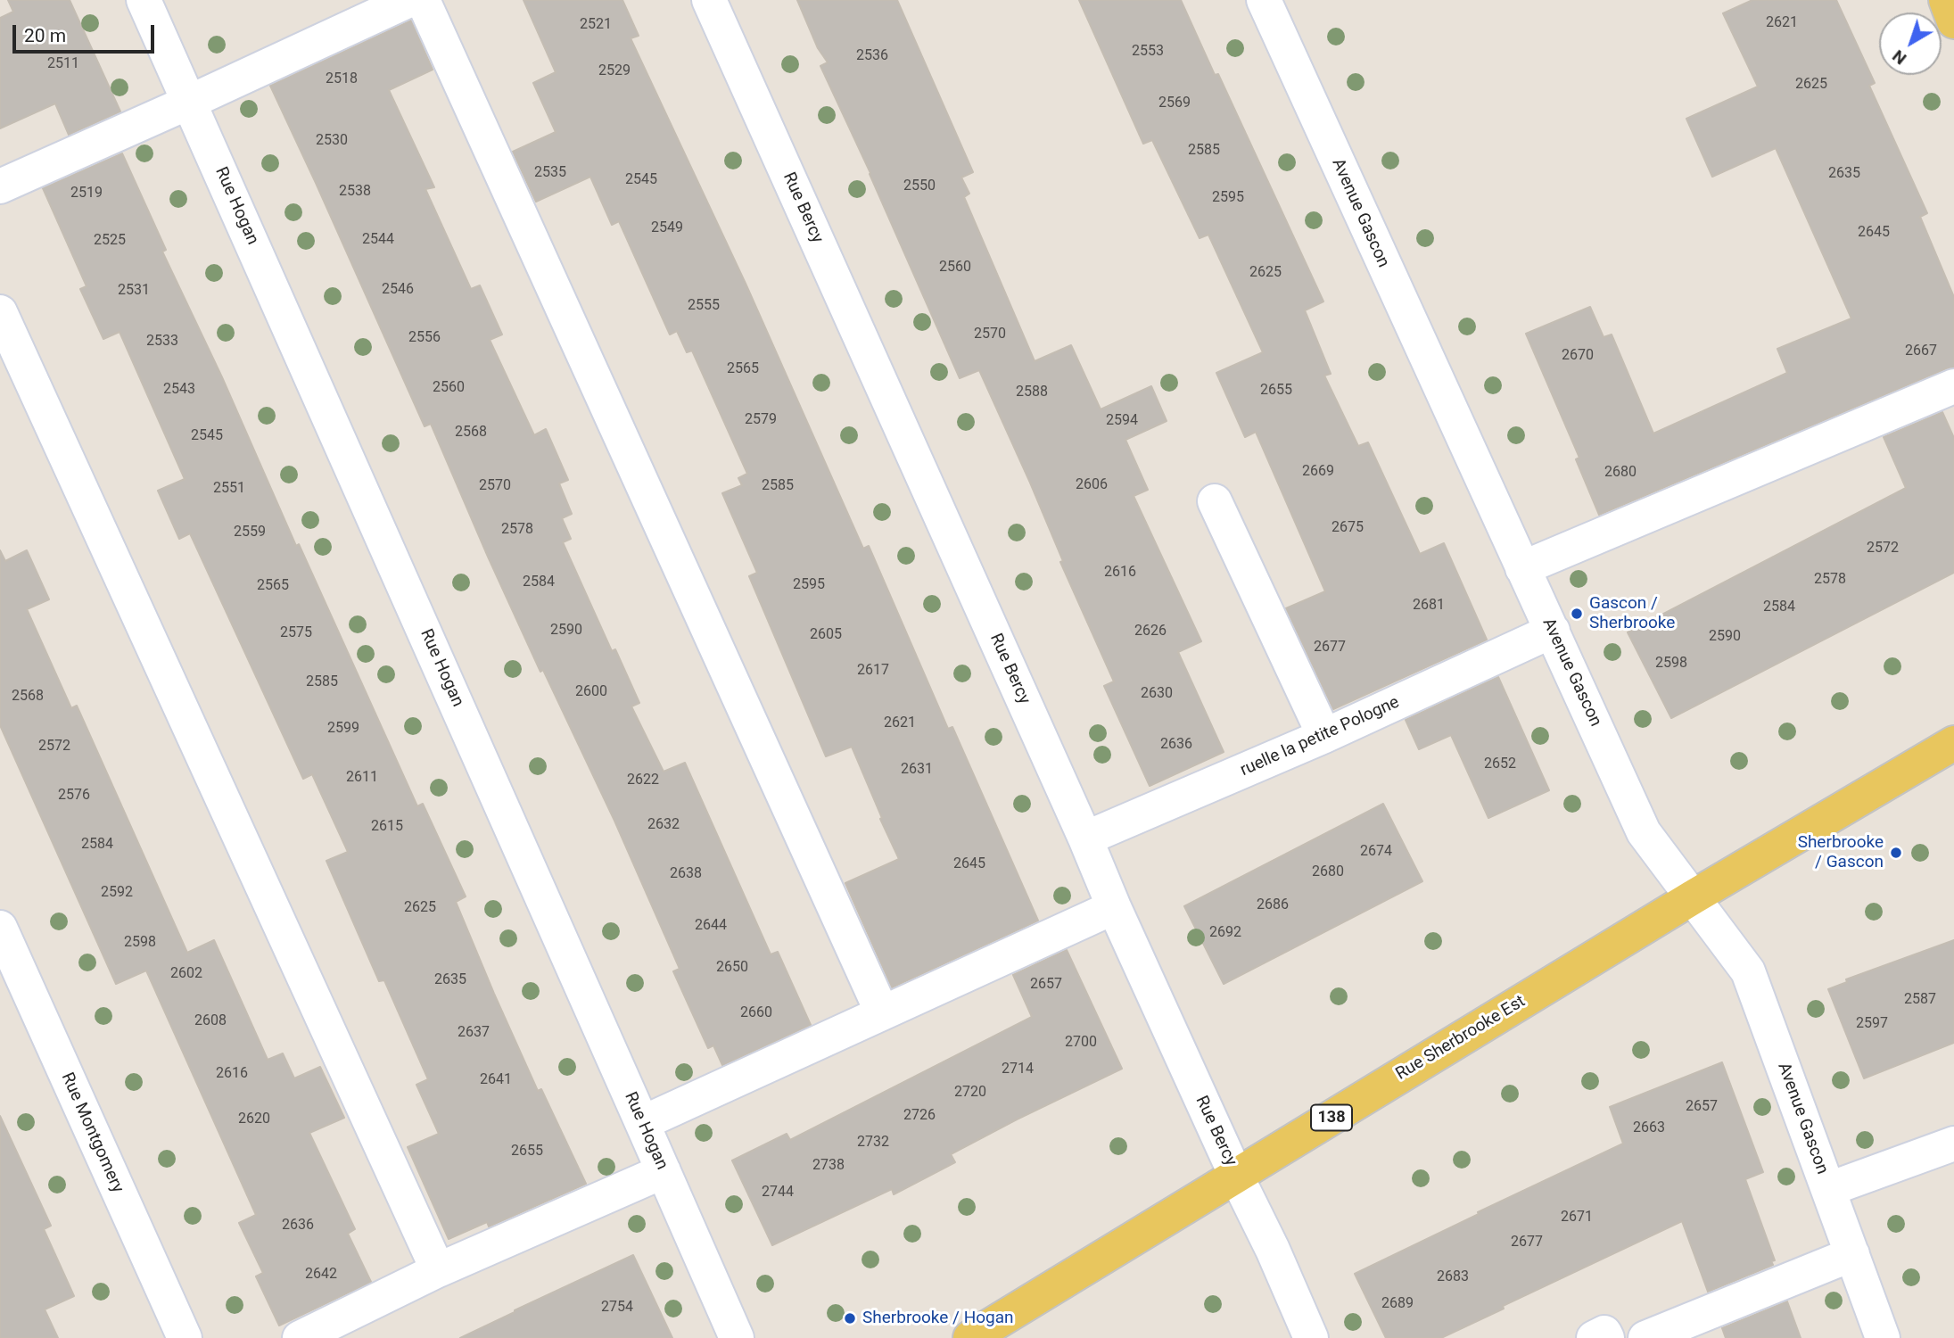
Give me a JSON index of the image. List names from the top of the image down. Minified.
{"streets":{"main road":["Rue Sherbrooke Est","138"],"street":["Rue Hogan","Rue Bercy","Avenue Gascon","ruelle la petite Pologne","Rue Montgomery"]},"crossings":[["Rue Bercy","ruelle la petite Pologne"],["Rue Bercy","Rue Sherbrooke Est"],["Avenue Gascon","ruelle la petite Pologne"],["Avenue Gascon","Rue Sherbrooke Est"]],"places":["Gascon / Sherbrooke","Sherbrooke / Gascon","Sherbrooke / Hogan"],"house_numbers":["2621","2521","2553","2536","2511","2529","2518","2625","2569","2530","2585","2535","2635","2545","2550","2538","2519","2595","2549","2645","2544","2525","2560","2625","2546","2531","2555","2570","2556","2533","2667","2670","2565","2560","2543","2655","2588","2579","2594","2568","2545","2669","2680","2606","2570","2585","2551","2675","2578","2559","2572","2616","2578","2584","2595","2565","2681","2584","2590","2626","2575","2605","2590","2677","2598","2617","2585","2600","2630","2568","2621","2599","2636","2572","2652","2631","2611","2622","2576","2632","2615","2584","2674","2645","2680","2638","2592","2686","2625","2644","2692","2598","2650","2602","2635","2657","2587","2660","2608","2597","2637","2700","2714","2616","2641","2720","2657","2726","2620","2663","2732","2655","2738","2744","2671","2636","2677","2642","2683","2689","2754"],"scale_bar":"20 m","north":"bottom left"}
